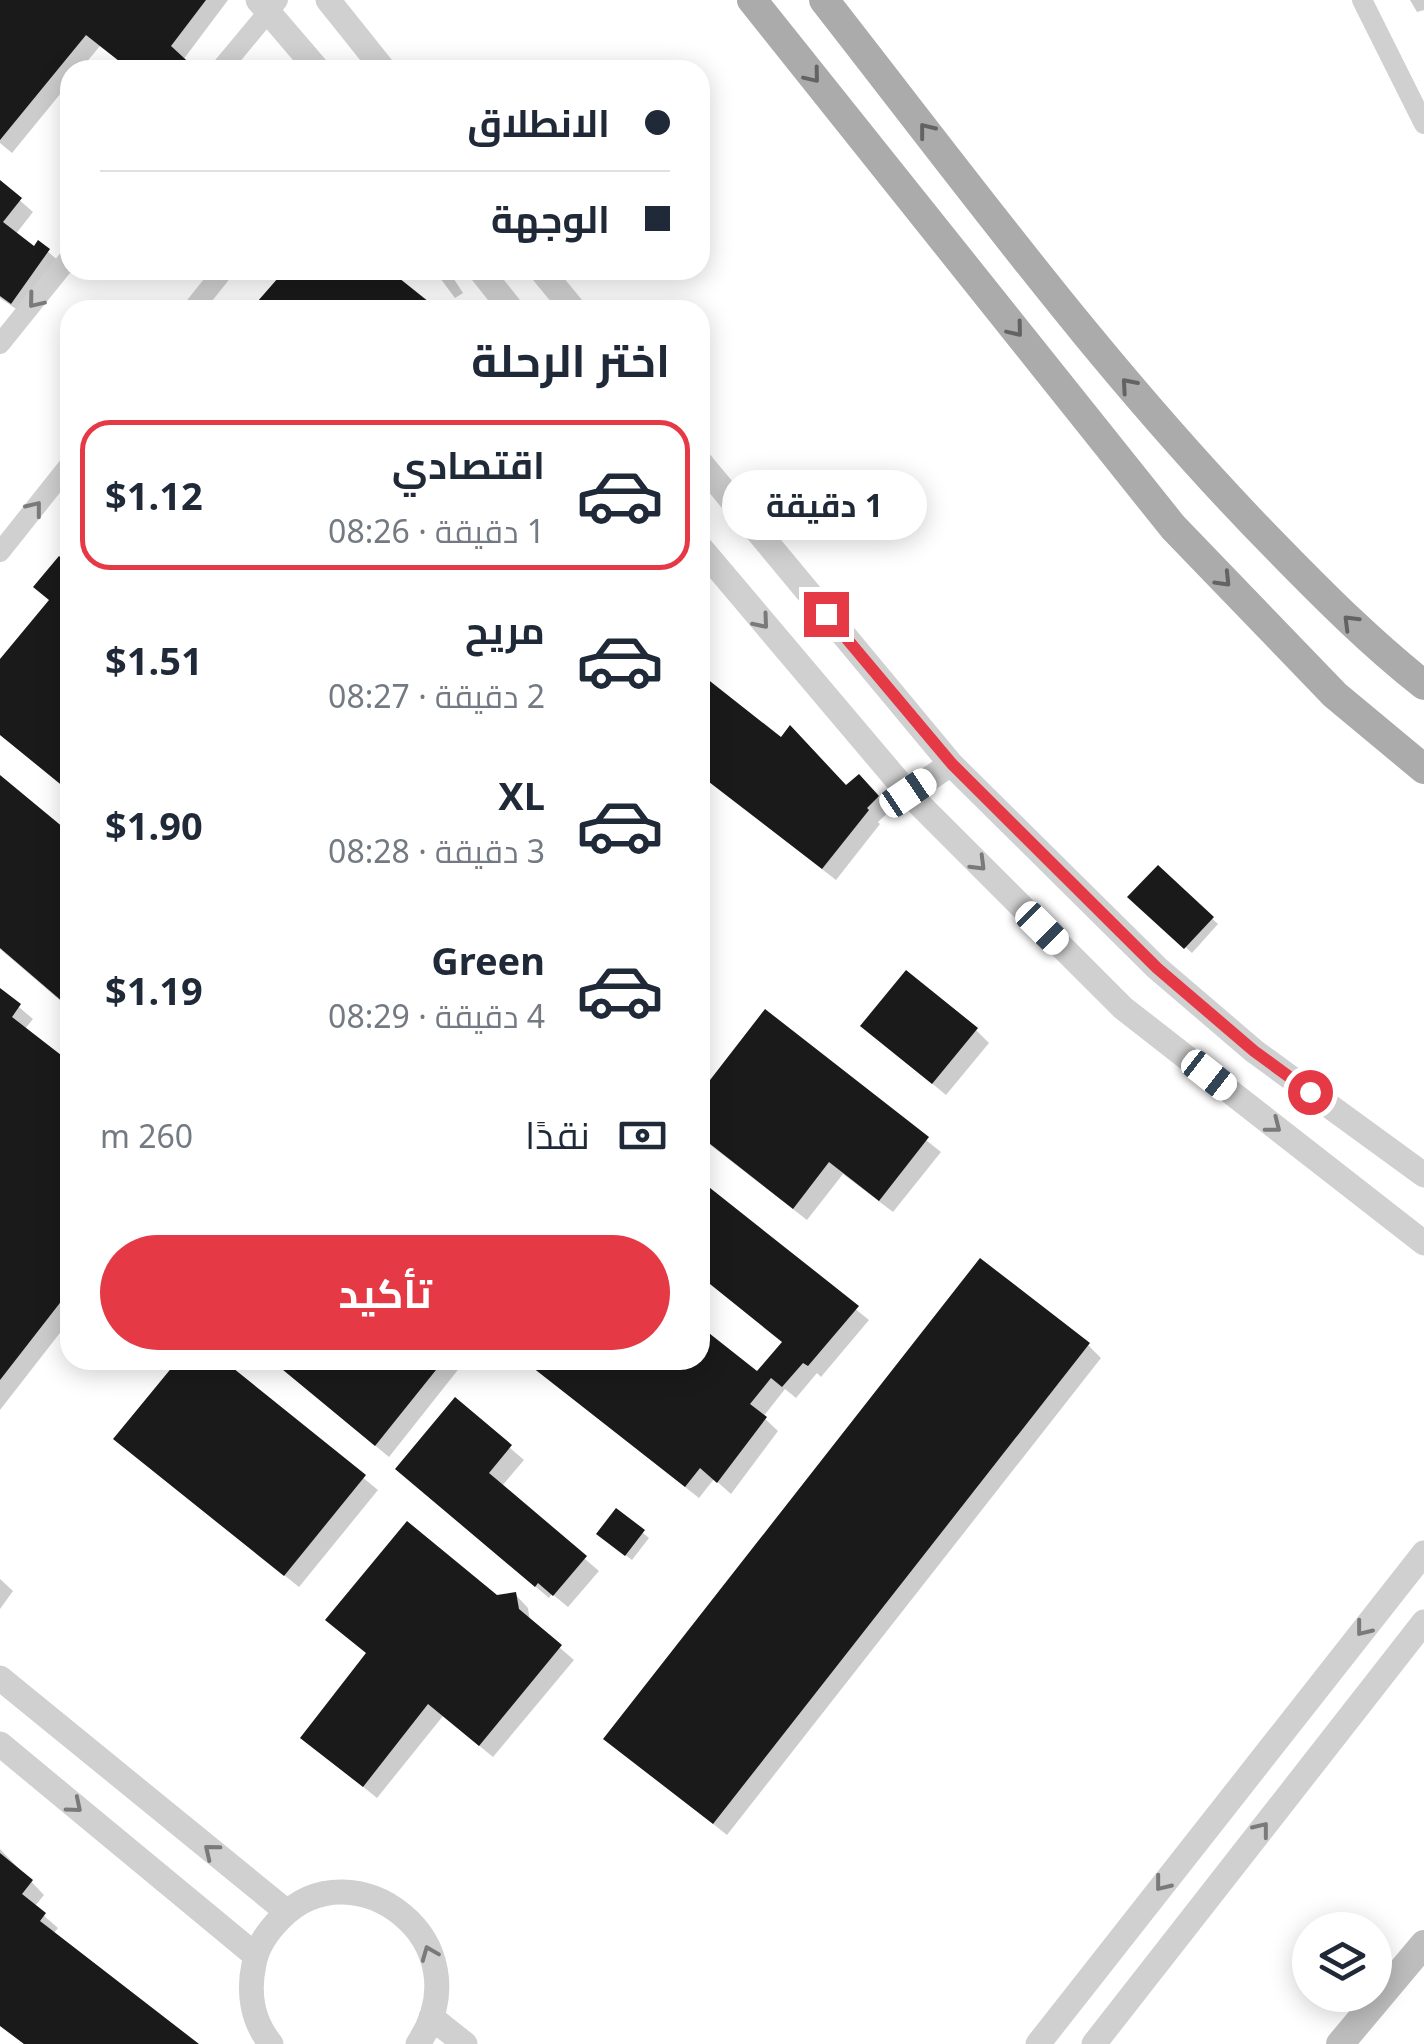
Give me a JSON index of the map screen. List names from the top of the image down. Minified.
{"page":{"banner":["الانطلاق","الوجهة"],"heading":"اختر الرحلة","list":[{"name":"اقتصادي","note":"1 دقيقة · 08:26","value":"$1.12"},{"name":"مريح","note":"2 دقيقة · 08:27","value":"$1.51"},{"name":"XL","note":"3 دقيقة · 08:28","value":"$1.90"},{"name":"Green","note":"4 دقيقة · 08:29","value":"$1.19"}],"bubble":"1 دقيقة","pay":["نقدًا","260 m"],"buttons":"تأكيد"}}
